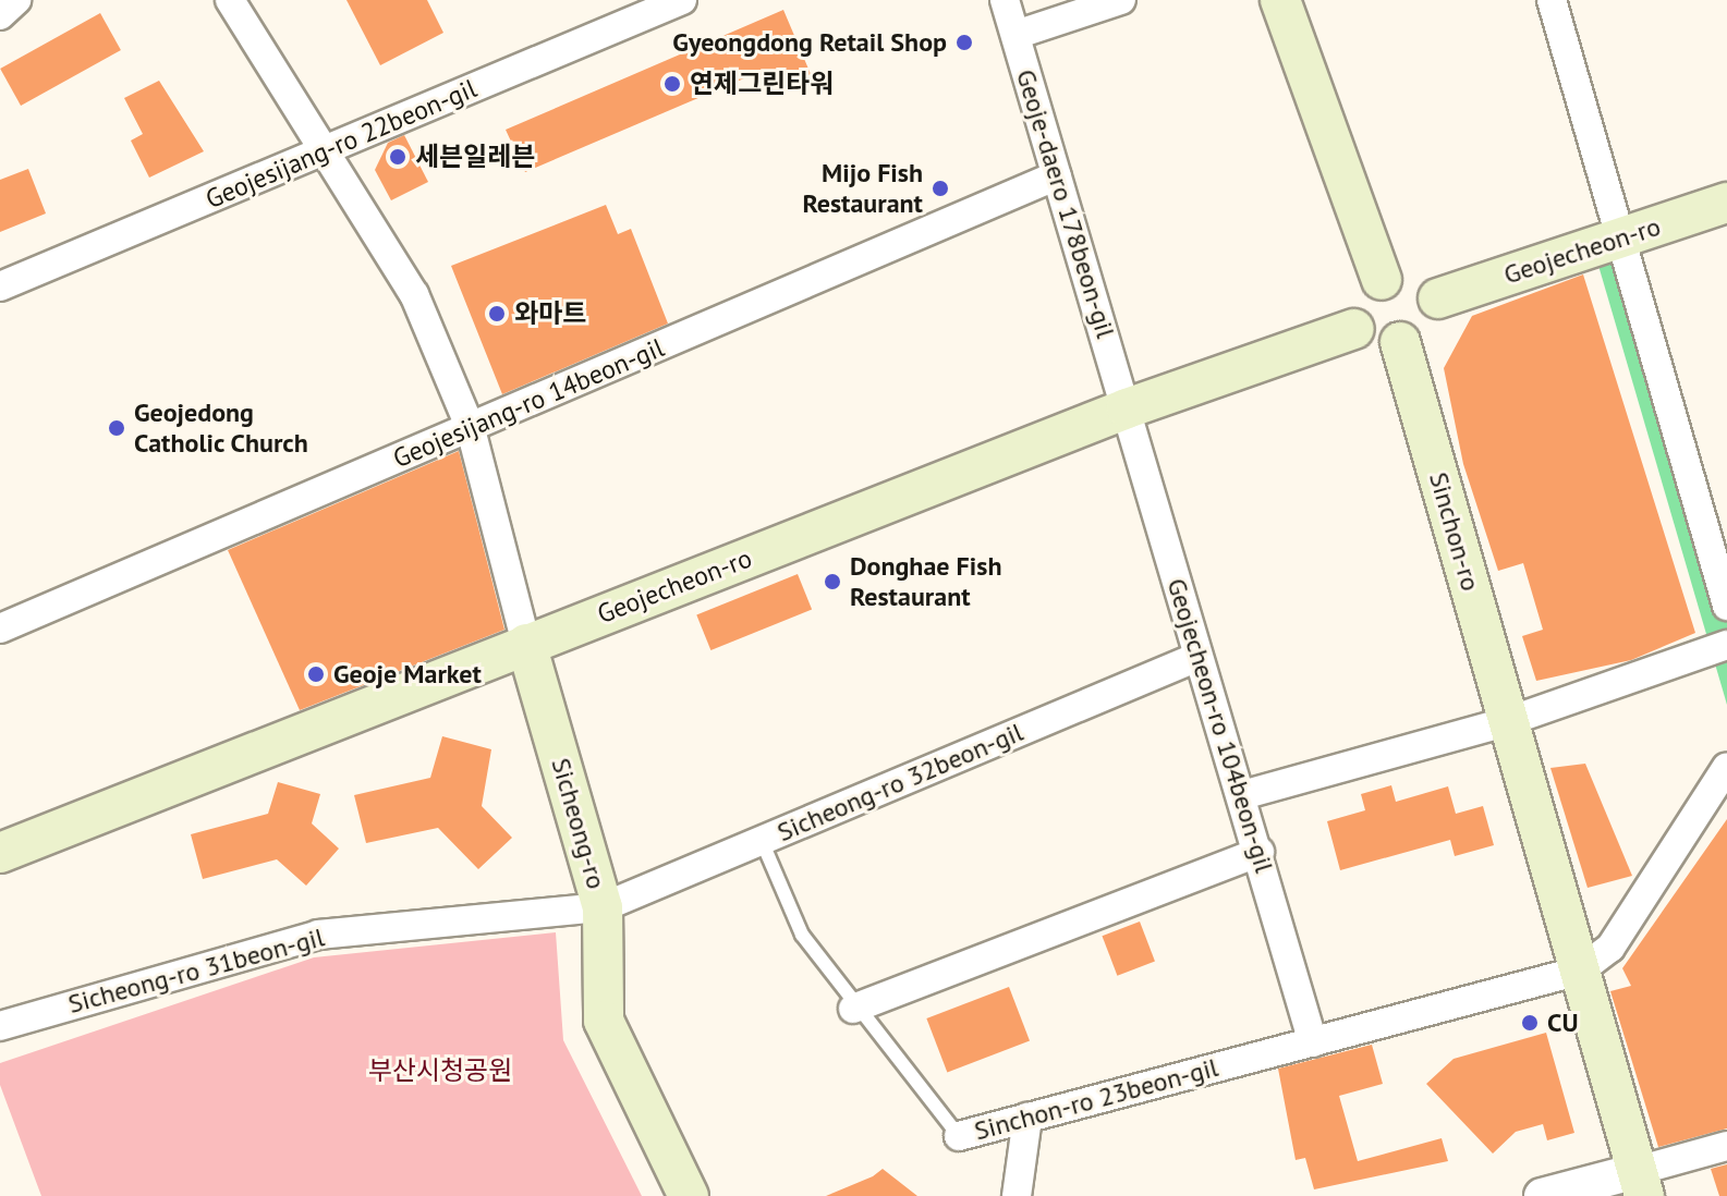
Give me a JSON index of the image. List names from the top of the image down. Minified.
{"streets":{"main road":["Geojecheon-ro","Sinchon-ro","Sicheong-ro"],"street":["Geojesijang-ro 22beon-gil","Geoje-daero 178beon-gil","Geojesijang-ro 14beon-gil","Geojecheon-ro 104beon-gil","Sicheong-ro 32beon-gil","Sicheong-ro 31beon-gil","Sinchon-ro 23beon-gil"]},"crossings":[["Geoje-daero 178beon-gil","Geojecheon-ro"],["Geoje-daero 178beon-gil","Geojesijang-ro 14beon-gil"],["Geoje-daero 178beon-gil","Geojecheon-ro 104beon-gil"],["Geojecheon-ro","Sinchon-ro"],["Geojecheon-ro","Geojecheon-ro 104beon-gil"],["Geojecheon-ro","Sicheong-ro"],["Sinchon-ro","Sinchon-ro 23beon-gil"],["Geojecheon-ro 104beon-gil","Sicheong-ro 32beon-gil"],["Geojecheon-ro 104beon-gil","Sinchon-ro 23beon-gil"],["Sicheong-ro 32beon-gil","Sicheong-ro"],["Sicheong-ro 32beon-gil","Sicheong-ro 31beon-gil"],["Sicheong-ro 32beon-gil","Sinchon-ro 23beon-gil"],["Sicheong-ro","Sicheong-ro 31beon-gil"]],"parks":["부산시청공원"],"places":["Gyeongdong Retail Shop","연제그린타워","세븐일레븐","Mijo Fish Restaurant","와마트","Geojedong Catholic Church","Donghae Fish Restaurant","Geoje Market","CU"]}
